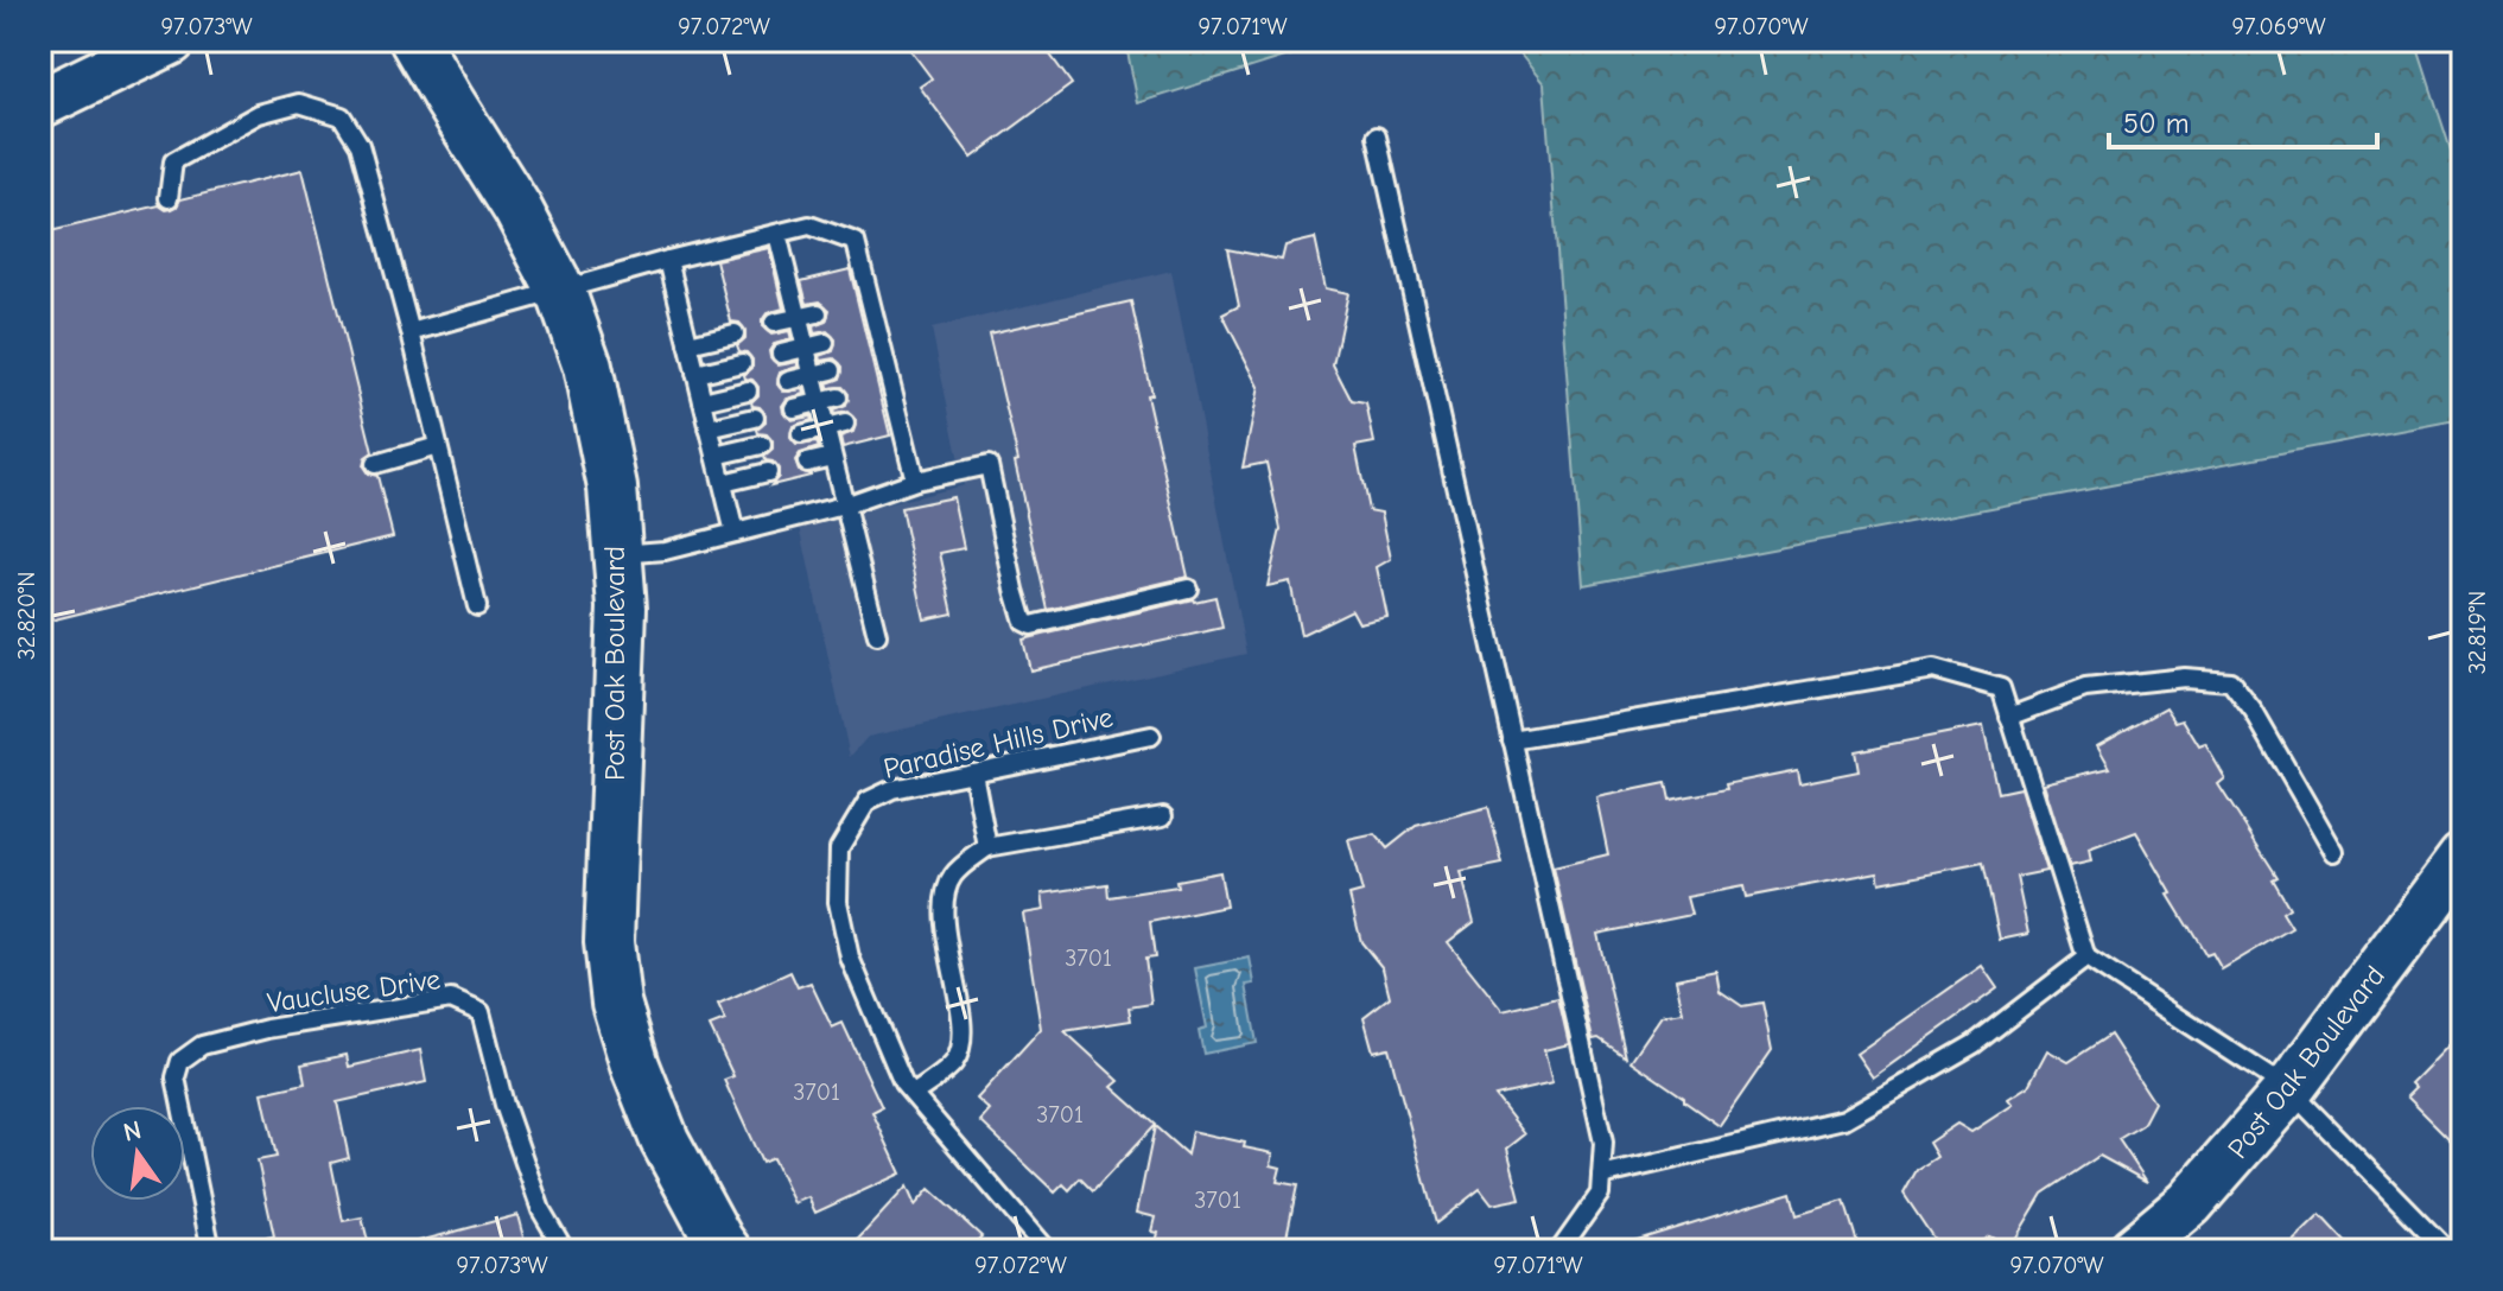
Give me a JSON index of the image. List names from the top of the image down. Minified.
{"streets":{"street":["Post Oak Boulevard"],"lane":["Paradise Hills Drive","Vaucluse Drive"]},"house_numbers":["3701","3701","3701","3701"],"scale_bar":"50 m","north":"top","coordinates":["97.073°W","97.072°W","97.071°W","97.070°W","97.069°W","32.820°N","32.819°N"]}
